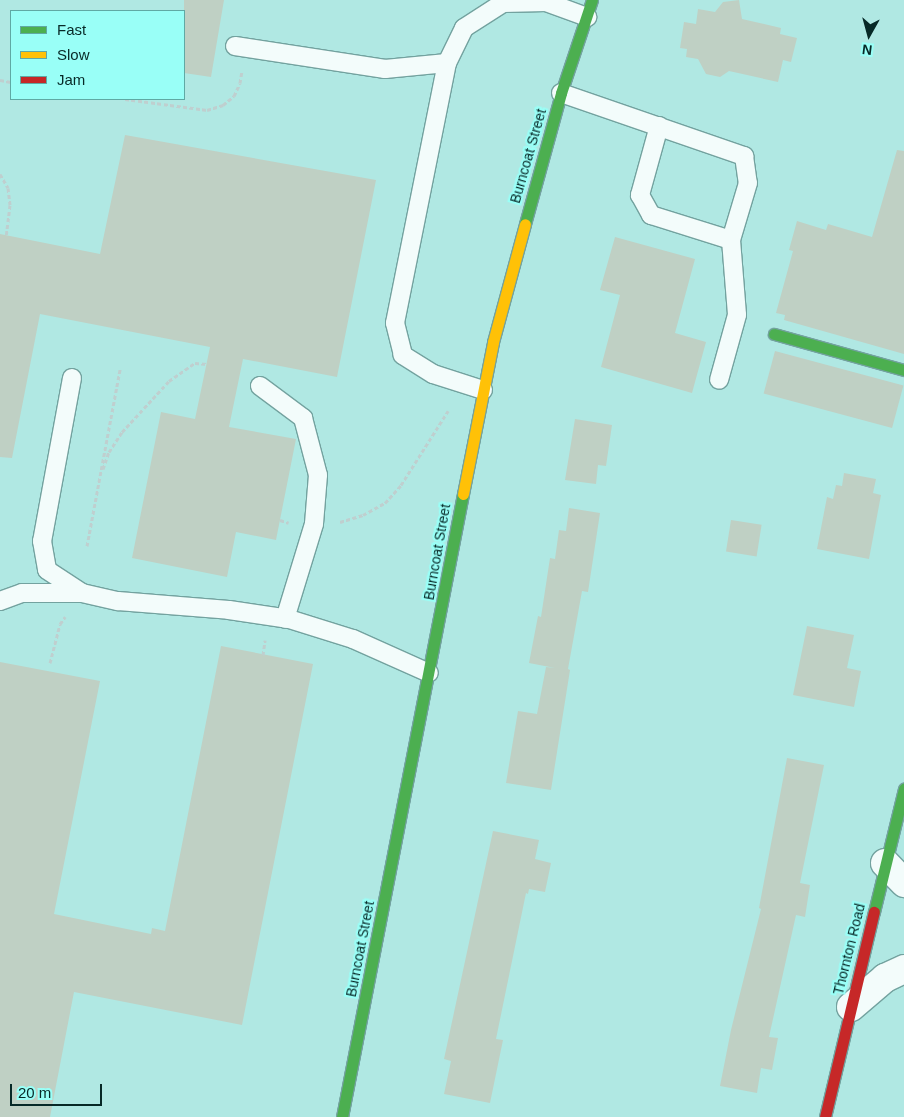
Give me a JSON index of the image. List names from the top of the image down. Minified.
{"streets":{"main road":["Burncoat Street","Thornton Road"]},"legend":["Fast","Slow","Jam"],"scale_bar":"20 m","north":"bottom"}
